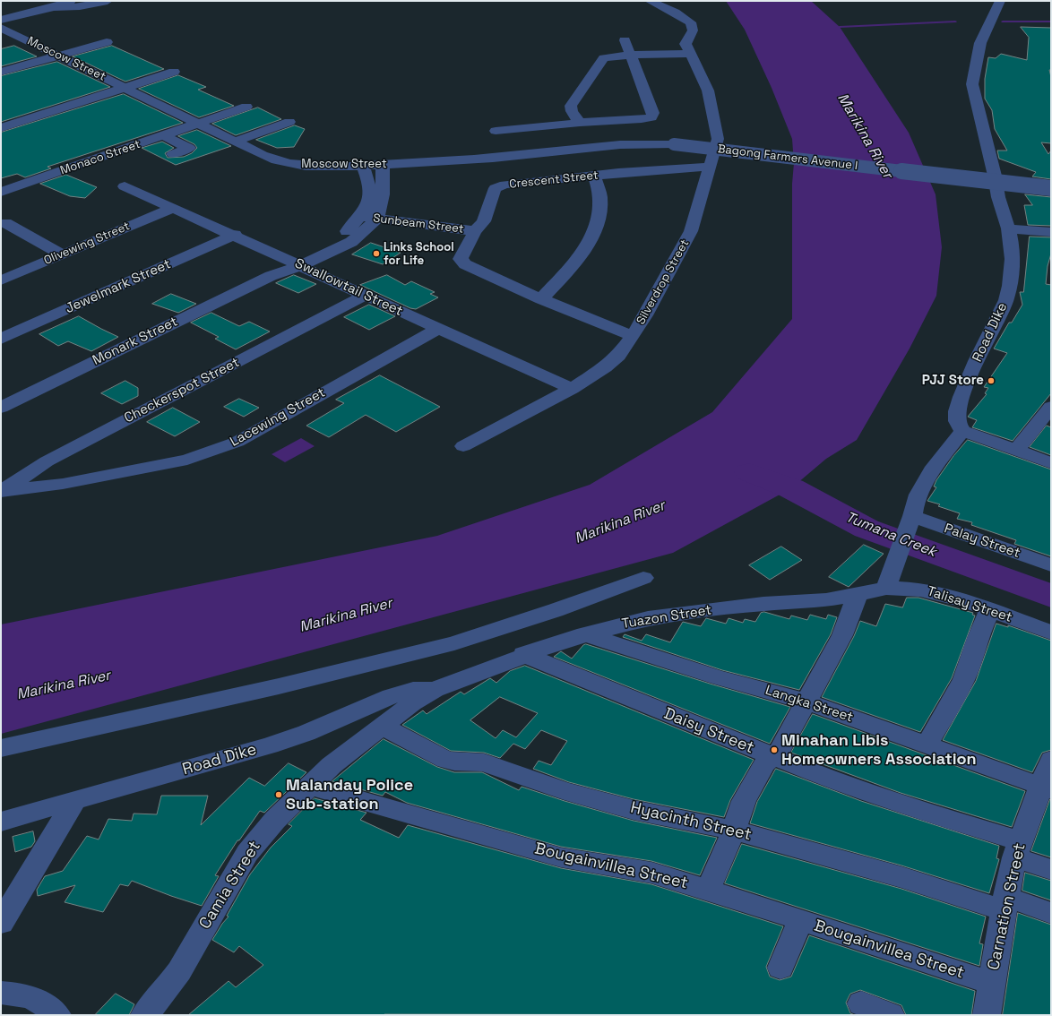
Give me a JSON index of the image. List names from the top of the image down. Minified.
{"streets":{"street":["Moscow Street","Monaco Street","Bagong Farmers Avenue I","Crescent Street","Sunbeam Street","Olivewing Street","Silverdrop Street","Jewelmark Street","Swallowtail Street","Road Dike","Monark Street","Checkerspot Street","Lacewing Street","Palay Street","Talisay Street","Tuazon Street","Langka Street","Daisy Street","Hyacinth Street","Bougainvillea Street","Camia Street","Carnation Street"]},"crossings":[["Moscow Street","Monaco Street"],["Moscow Street","Bagong Farmers Avenue I"],["Moscow Street","Monark Street"],["Crescent Street","Sunbeam Street"],["Crescent Street","Silverdrop Street"],["Sunbeam Street","Monark Street"],["Olivewing Street","Swallowtail Street"],["Silverdrop Street","Swallowtail Street"],["Jewelmark Street","Swallowtail Street"],["Swallowtail Street","Monark Street"],["Swallowtail Street","Checkerspot Street"],["Swallowtail Street","Lacewing Street"],["Road Dike","Tuazon Street"],["Road Dike","Camia Street"],["Checkerspot Street","Lacewing Street"],["Talisay Street","Tuazon Street"],["Tuazon Street","Langka Street"],["Tuazon Street","Daisy Street"],["Tuazon Street","Camia Street"],["Langka Street","Carnation Street"],["Daisy Street","Carnation Street"],["Hyacinth Street","Camia Street"],["Hyacinth Street","Carnation Street"],["Bougainvillea Street","Camia Street"],["Bougainvillea Street","Carnation Street"]],"water":["Marikina River","Tumana Creek"],"places":["Links School for Life","PJJ Store","Minahan Libis Homeowners Association","Malanday Police Sub-station"]}
